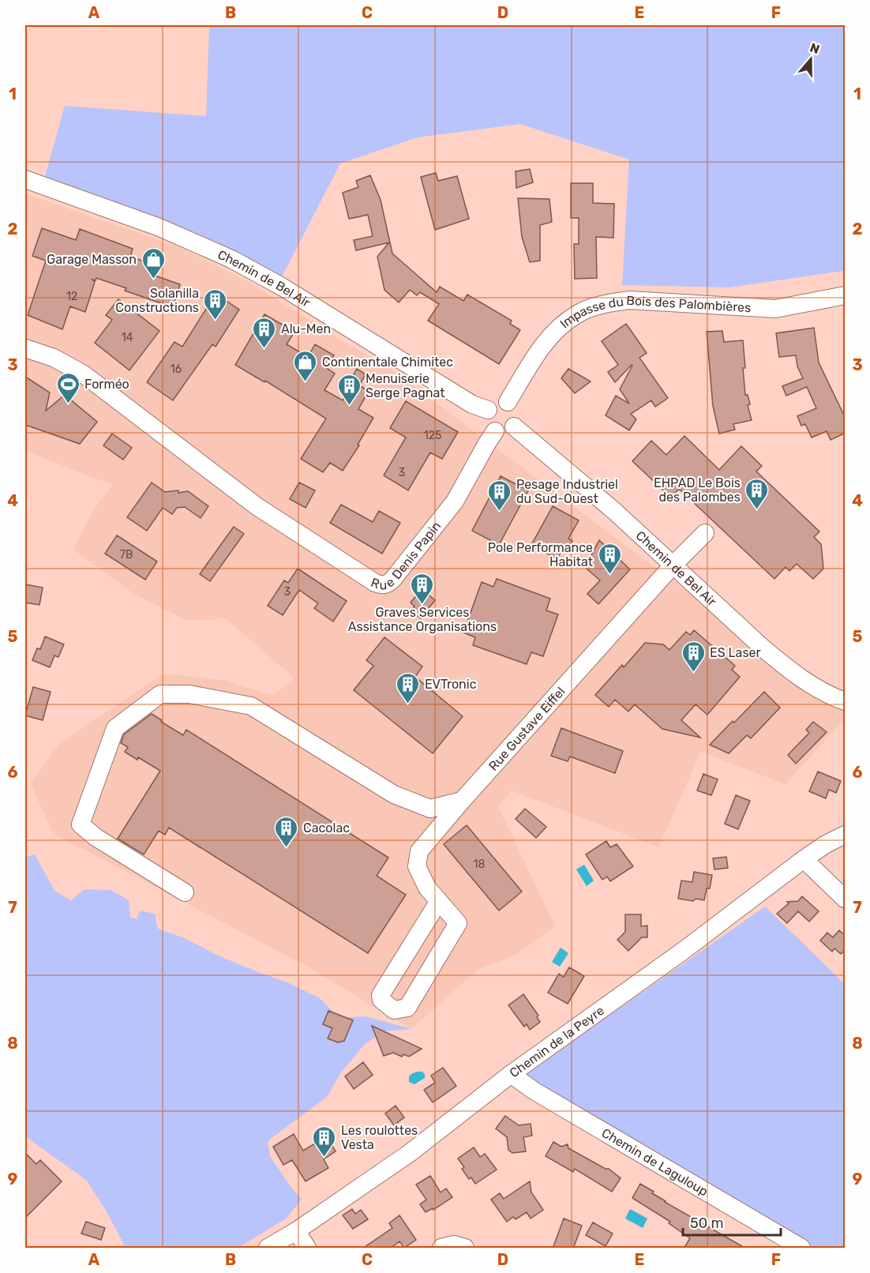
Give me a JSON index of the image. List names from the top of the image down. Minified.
{"streets":{"street":["Chemin de Bel Air","Impasse du Bois des Palombières","Rue Denis Papin","Rue Gustave Eiffel","Chemin de la Peyre","Chemin de Laguloup"]},"crossings":[["Chemin de Bel Air","Impasse du Bois des Palombières"],["Chemin de Bel Air","Rue Denis Papin"],["Chemin de Bel Air","Rue Gustave Eiffel"],["Impasse du Bois des Palombières","Rue Denis Papin"],["Chemin de la Peyre","Chemin de Laguloup"]],"places":{"shop":["Garage Masson","Continentale Chimitec"],"building":["Solanilla Constructions","Alu-Men","Menuiserie Serge Pagnat","EHPAD Le Bois des Palombes","Pesage Industriel du Sud-Ouest","Pole Performance Habitat","Graves Services Assistance Organisations","ES Laser","EVTronic","Cacolac","Les roulottes Vesta"],"sports":["Forméo"]},"house_numbers":["12","14","16","125","3","7B","3","18"],"scale_bar":"50 m","north":"top","grid":{"columns":["A","B","C","D","E","F"],"rows":["1","2","3","4","5","6","7","8","9"]}}
